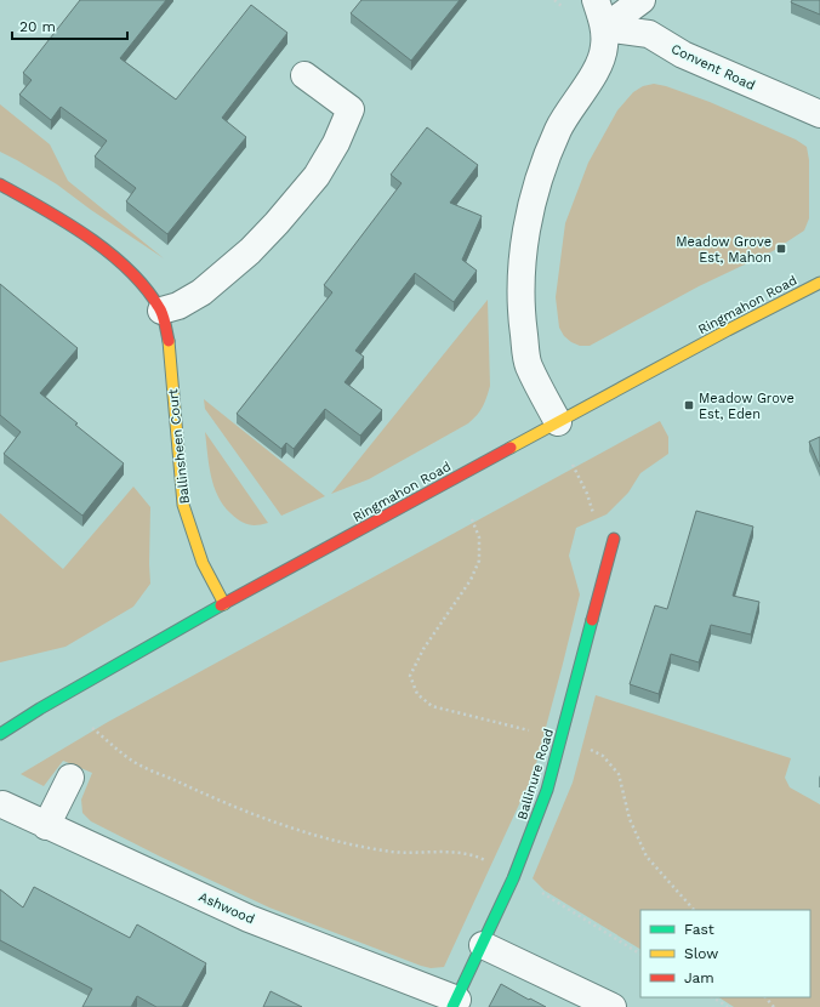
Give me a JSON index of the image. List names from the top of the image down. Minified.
{"streets":{"street":["Convent Road","Ringmahon Road","Ballinsheen Court","Ballinure Road","Ashwood"]},"crossings":[["Ringmahon Road","Ballinsheen Court"],["Ballinure Road","Ashwood"]],"places":{"transit":["Meadow Grove Est, Mahon","Meadow Grove Est, Eden"]},"legend":["Fast","Slow","Jam"],"scale_bar":"20 m"}
